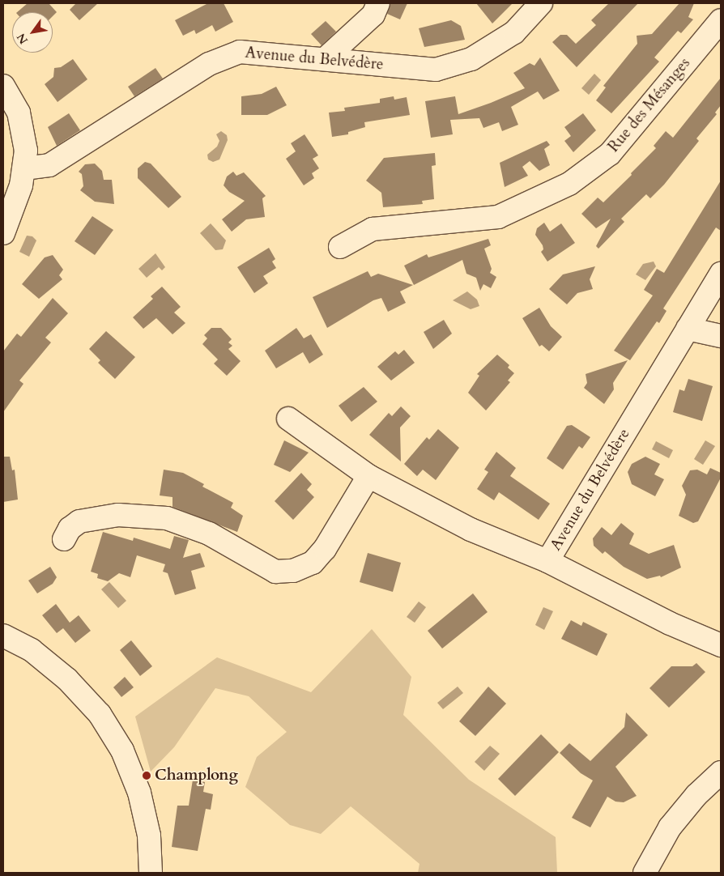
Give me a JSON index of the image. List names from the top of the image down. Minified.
{"streets":{"street":["Avenue du Belvédère","Rue des Mésanges"]},"places":["Champlong"],"north":"bottom left"}
